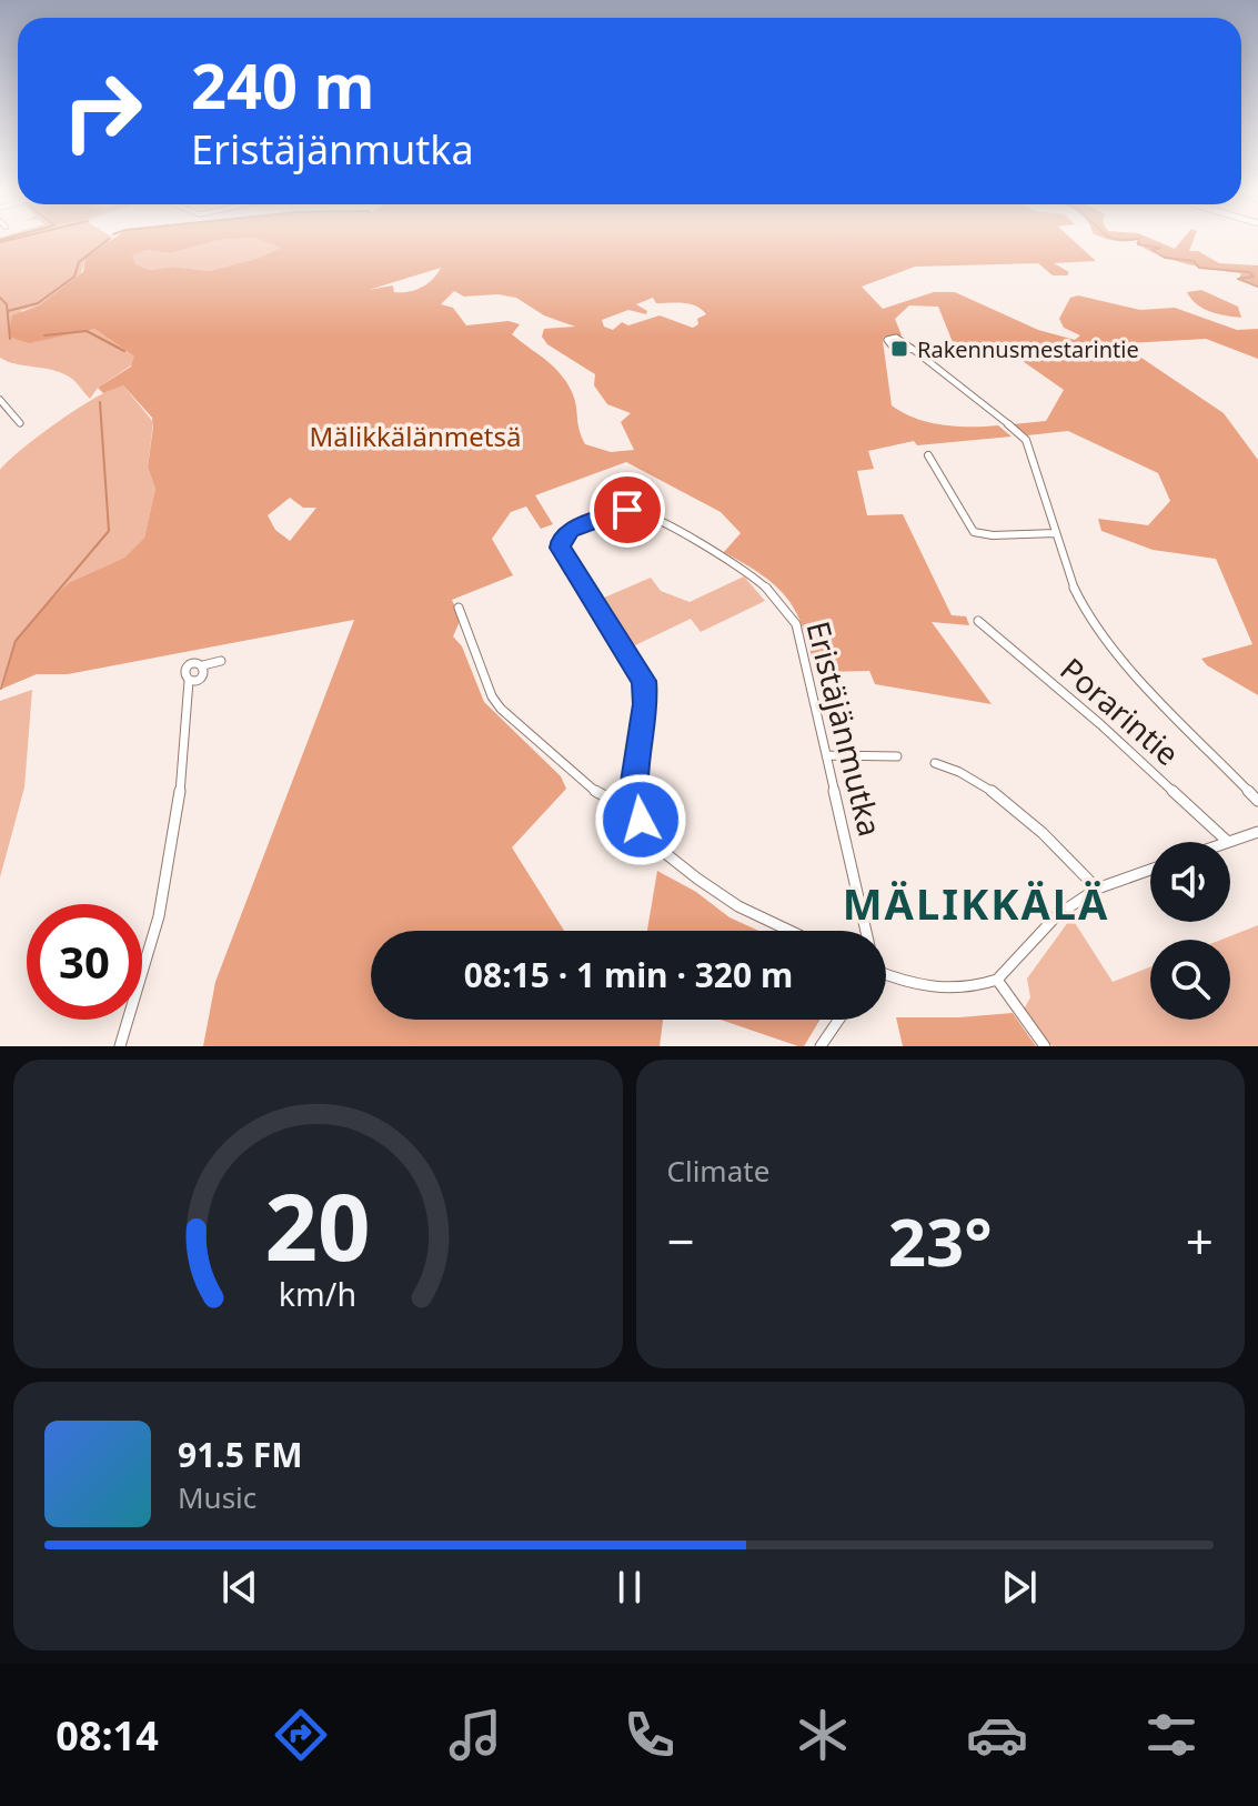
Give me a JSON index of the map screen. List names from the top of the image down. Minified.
{"streets":{"street":["Porarintie","Eristäjänmutka"]},"districts":["MÄLIKKÄLÄ"],"parks":["Mälikkälänmetsä"],"places":{"transit":["Rakennusmestarintie"]},"page":{"turn":["240 m","Eristäjänmutka"],"limit":"30","trip":"08:15 · 1 min · 320 m","tile":"Climate","heat":["−","23°","+"],"song":["91.5 FM","Music"],"tabs":"08:14","gauge":["20","km/h"]}}
